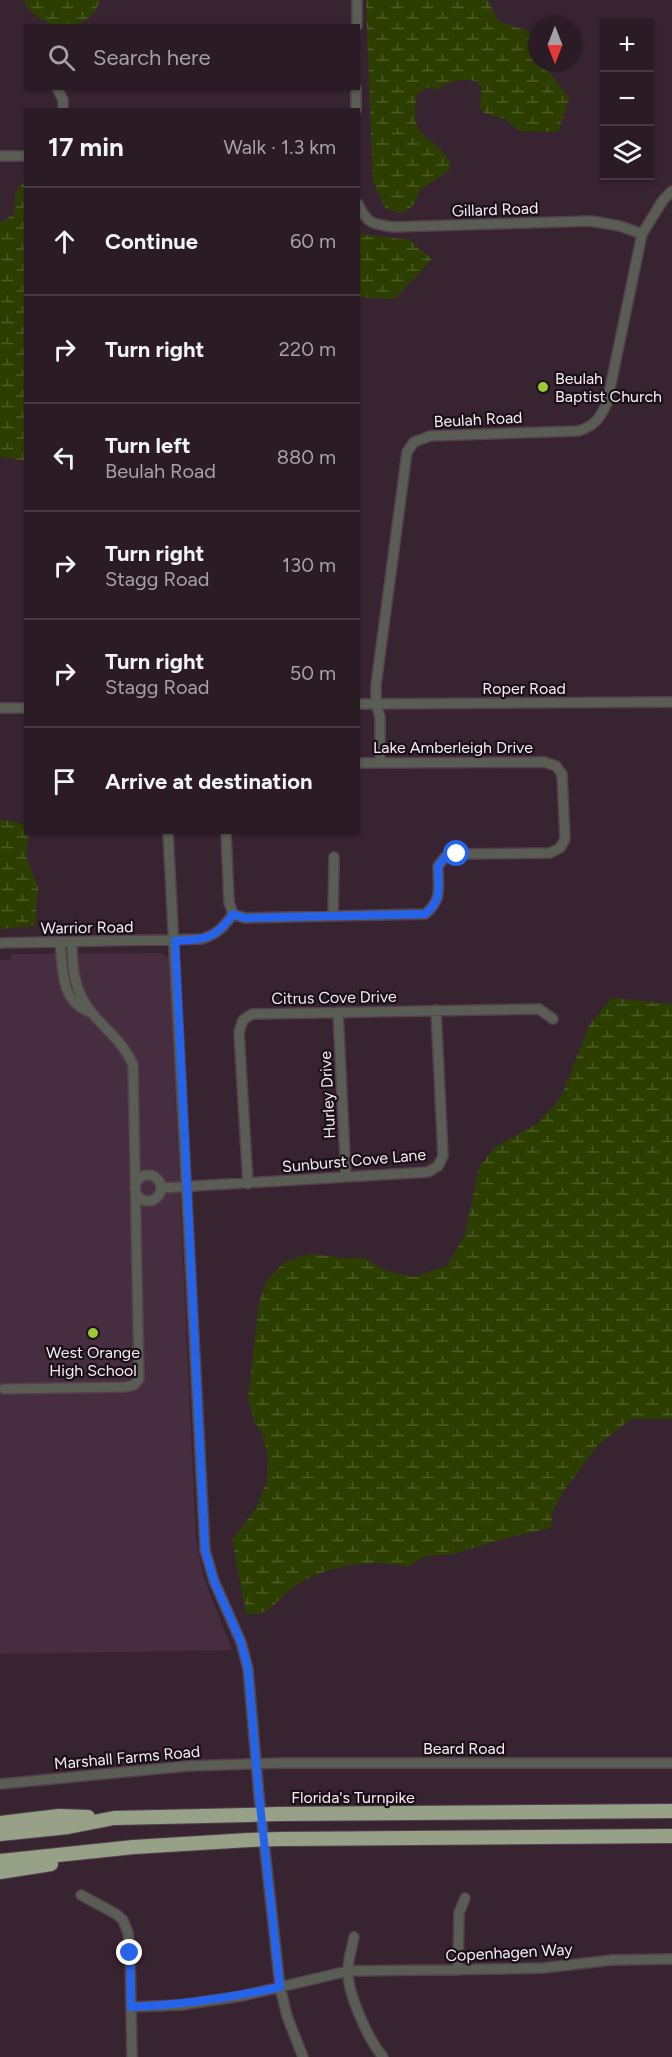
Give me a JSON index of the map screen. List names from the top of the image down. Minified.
{"streets":{"highway":["Florida's Turnpike"],"street":["Gillard Road","Beulah Road","Roper Road","Lake Amberleigh Drive","Warrior Road","Citrus Cove Drive","Hurley Drive","Sunburst Cove Lane","Beard Road","Marshall Farms Road","Copenhagen Way"]},"crossings":[["Gillard Road","Beulah Road"],["Beulah Road","Roper Road"],["Beulah Road","Lake Amberleigh Drive"],["Citrus Cove Drive","Hurley Drive"],["Citrus Cove Drive","Sunburst Cove Lane"],["Hurley Drive","Sunburst Cove Lane"],["Beard Road","Marshall Farms Road"]],"places":["Beulah Baptist Church","West Orange High School"],"north":"bottom","page":{"map_buttons":["+","−"],"search":"Search here","heading":["17 min","Walk · 1.3 km"],"list":[["Continue","60 m"],["Turn right","220 m"],["Turn left","Beulah Road","880 m"],["Turn right","Stagg Road","130 m"],["Turn right","Stagg Road","50 m"],"Arrive at destination"]}}
